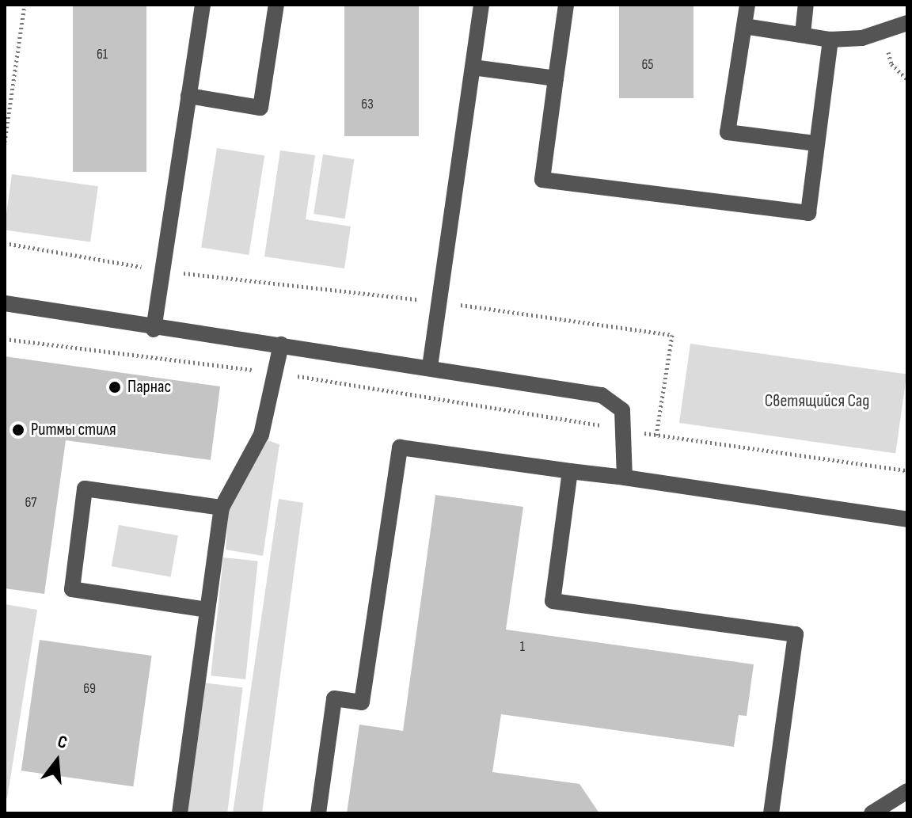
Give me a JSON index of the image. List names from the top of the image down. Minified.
{"parks":["Светящийся Сад"],"places":["Парнас","Ритмы стиля"],"house_numbers":["61","65","63","67","1","69"],"north":"top"}
